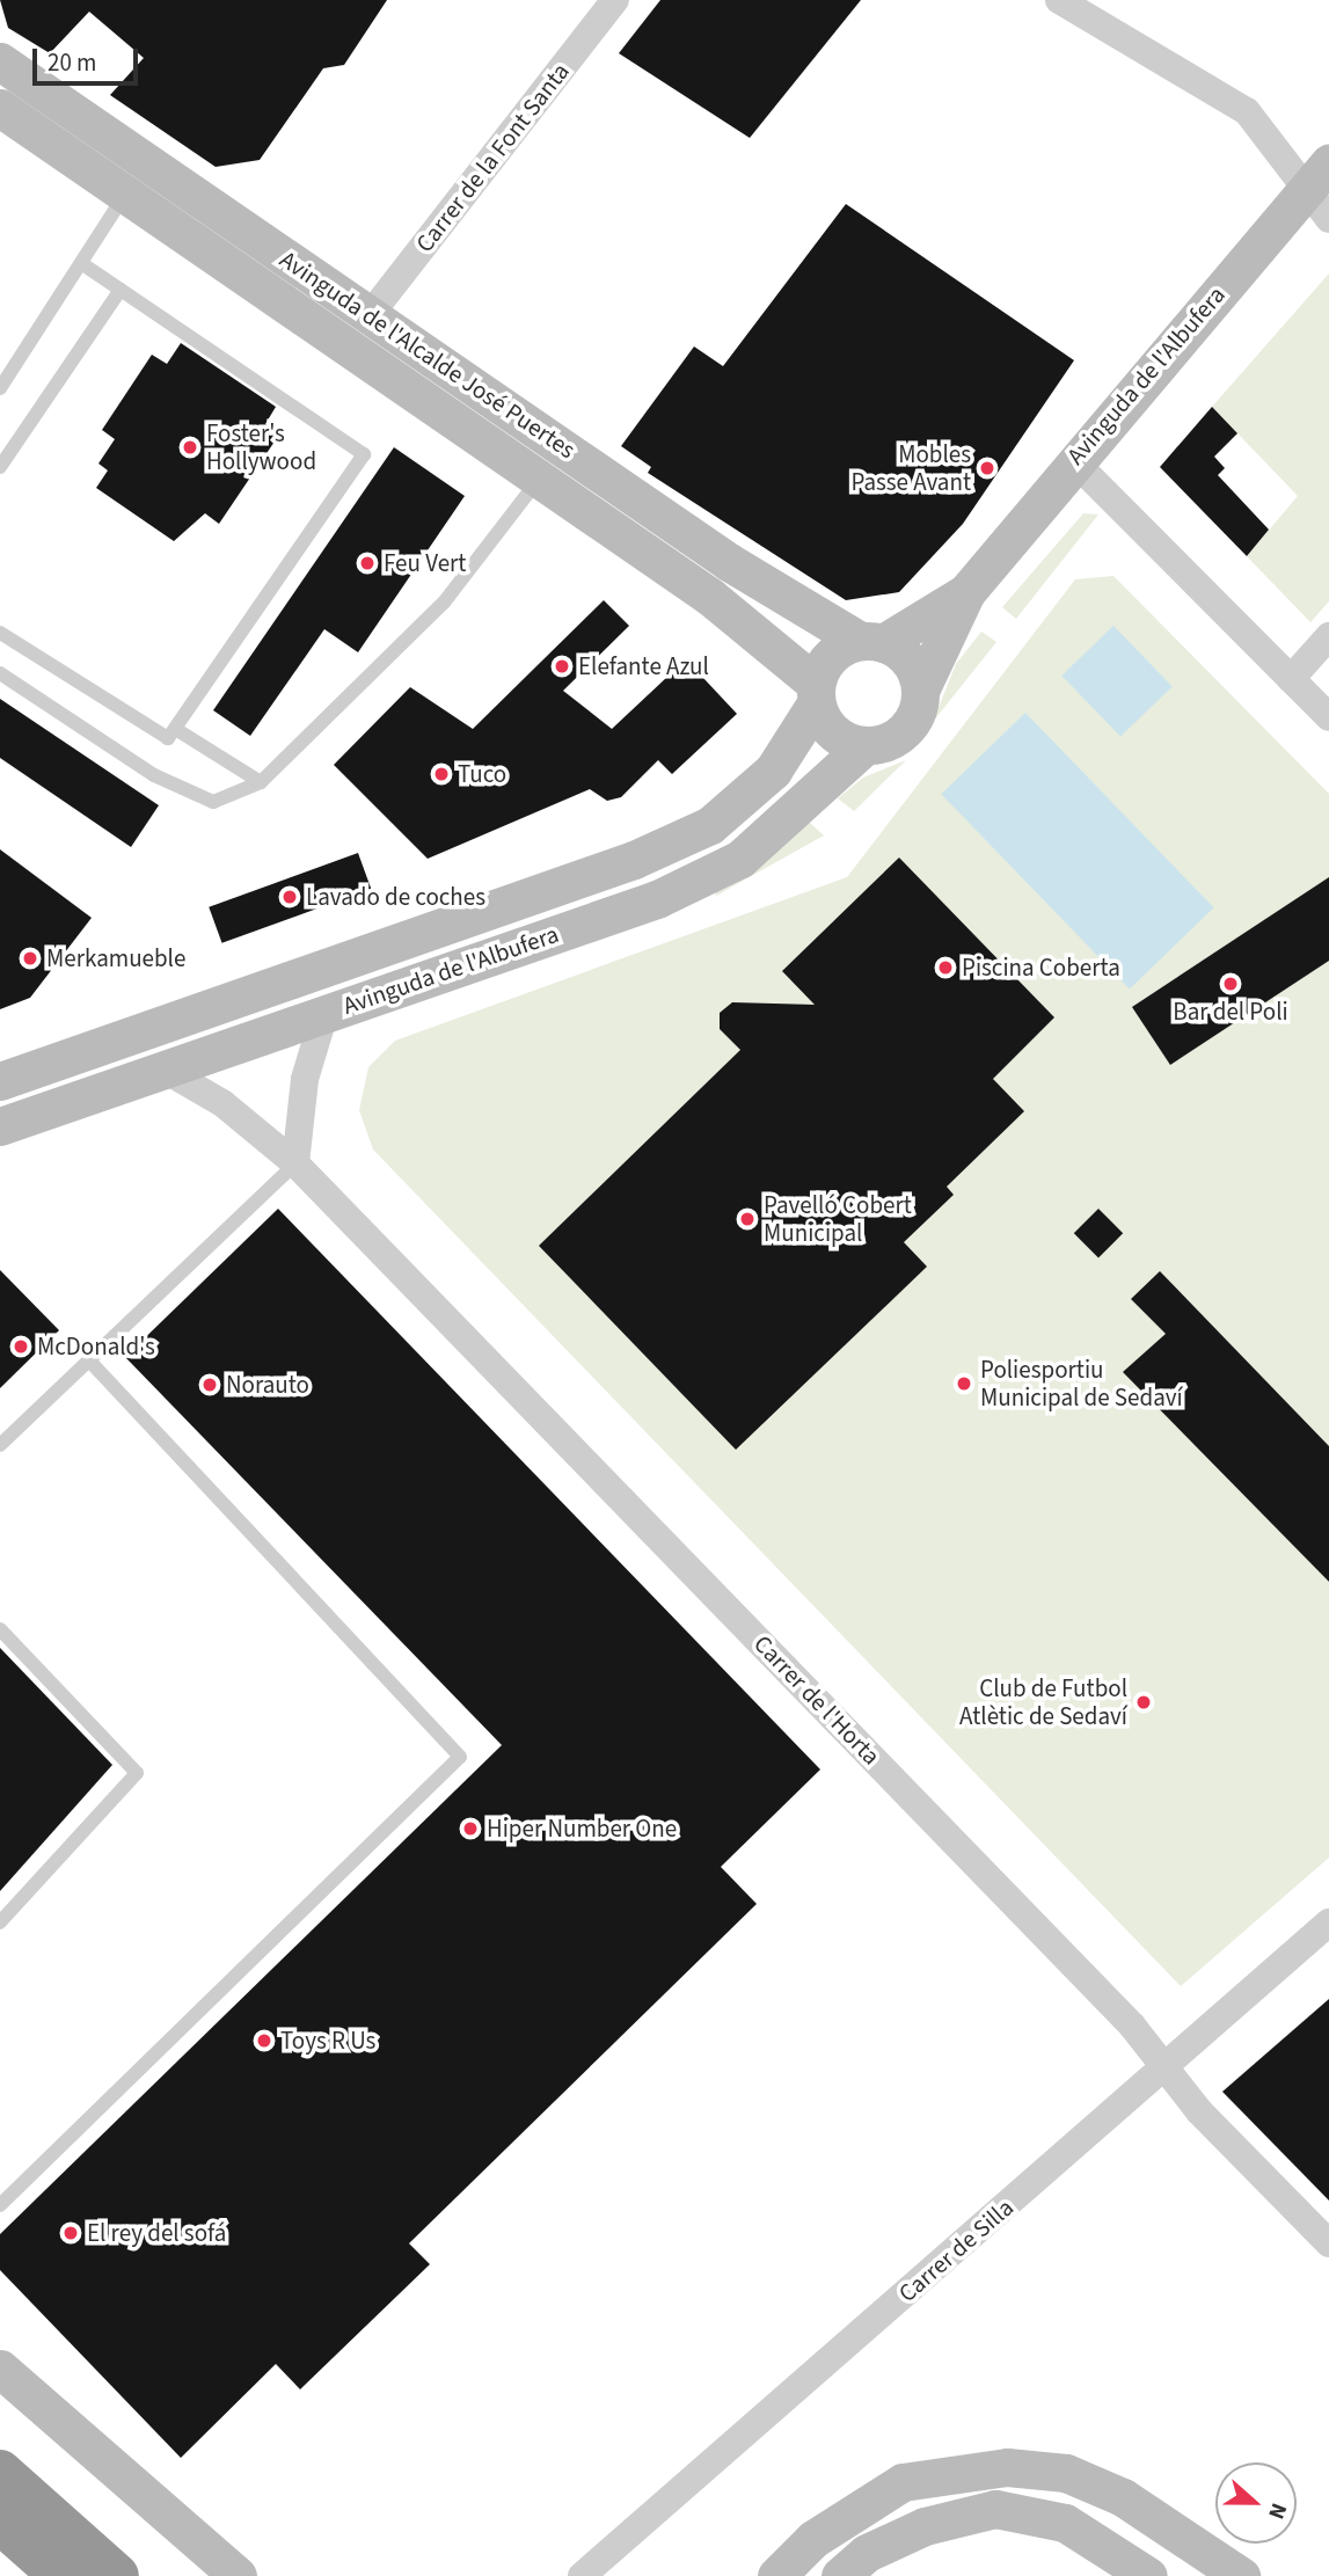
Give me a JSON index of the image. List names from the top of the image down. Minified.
{"streets":{"street":["Carrer de la Font Santa","Avinguda de l'Alcalde José Puertes","Avinguda de l'Albufera","Carrer de l'Horta","Carrer de Silla"]},"crossings":[["Carrer de la Font Santa","Avinguda de l'Alcalde José Puertes"],["Avinguda de l'Alcalde José Puertes","Avinguda de l'Albufera"],["Avinguda de l'Albufera","Carrer de l'Horta"],["Carrer de l'Horta","Carrer de Silla"]],"places":["Foster's Hollywood","Mobles Passe Avant","Feu Vert","Elefante Azul","Tuco","Lavado de coches","Merkamueble","Piscina Coberta","Bar del Poli","Pavelló Cobert Municipal","McDonald's","Poliesportiu Municipal de Sedaví","Norauto","Club de Futbol Atlètic de Sedaví","Hiper Number One","Toys R Us","El rey del sofá"],"scale_bar":"20 m","north":"right"}
